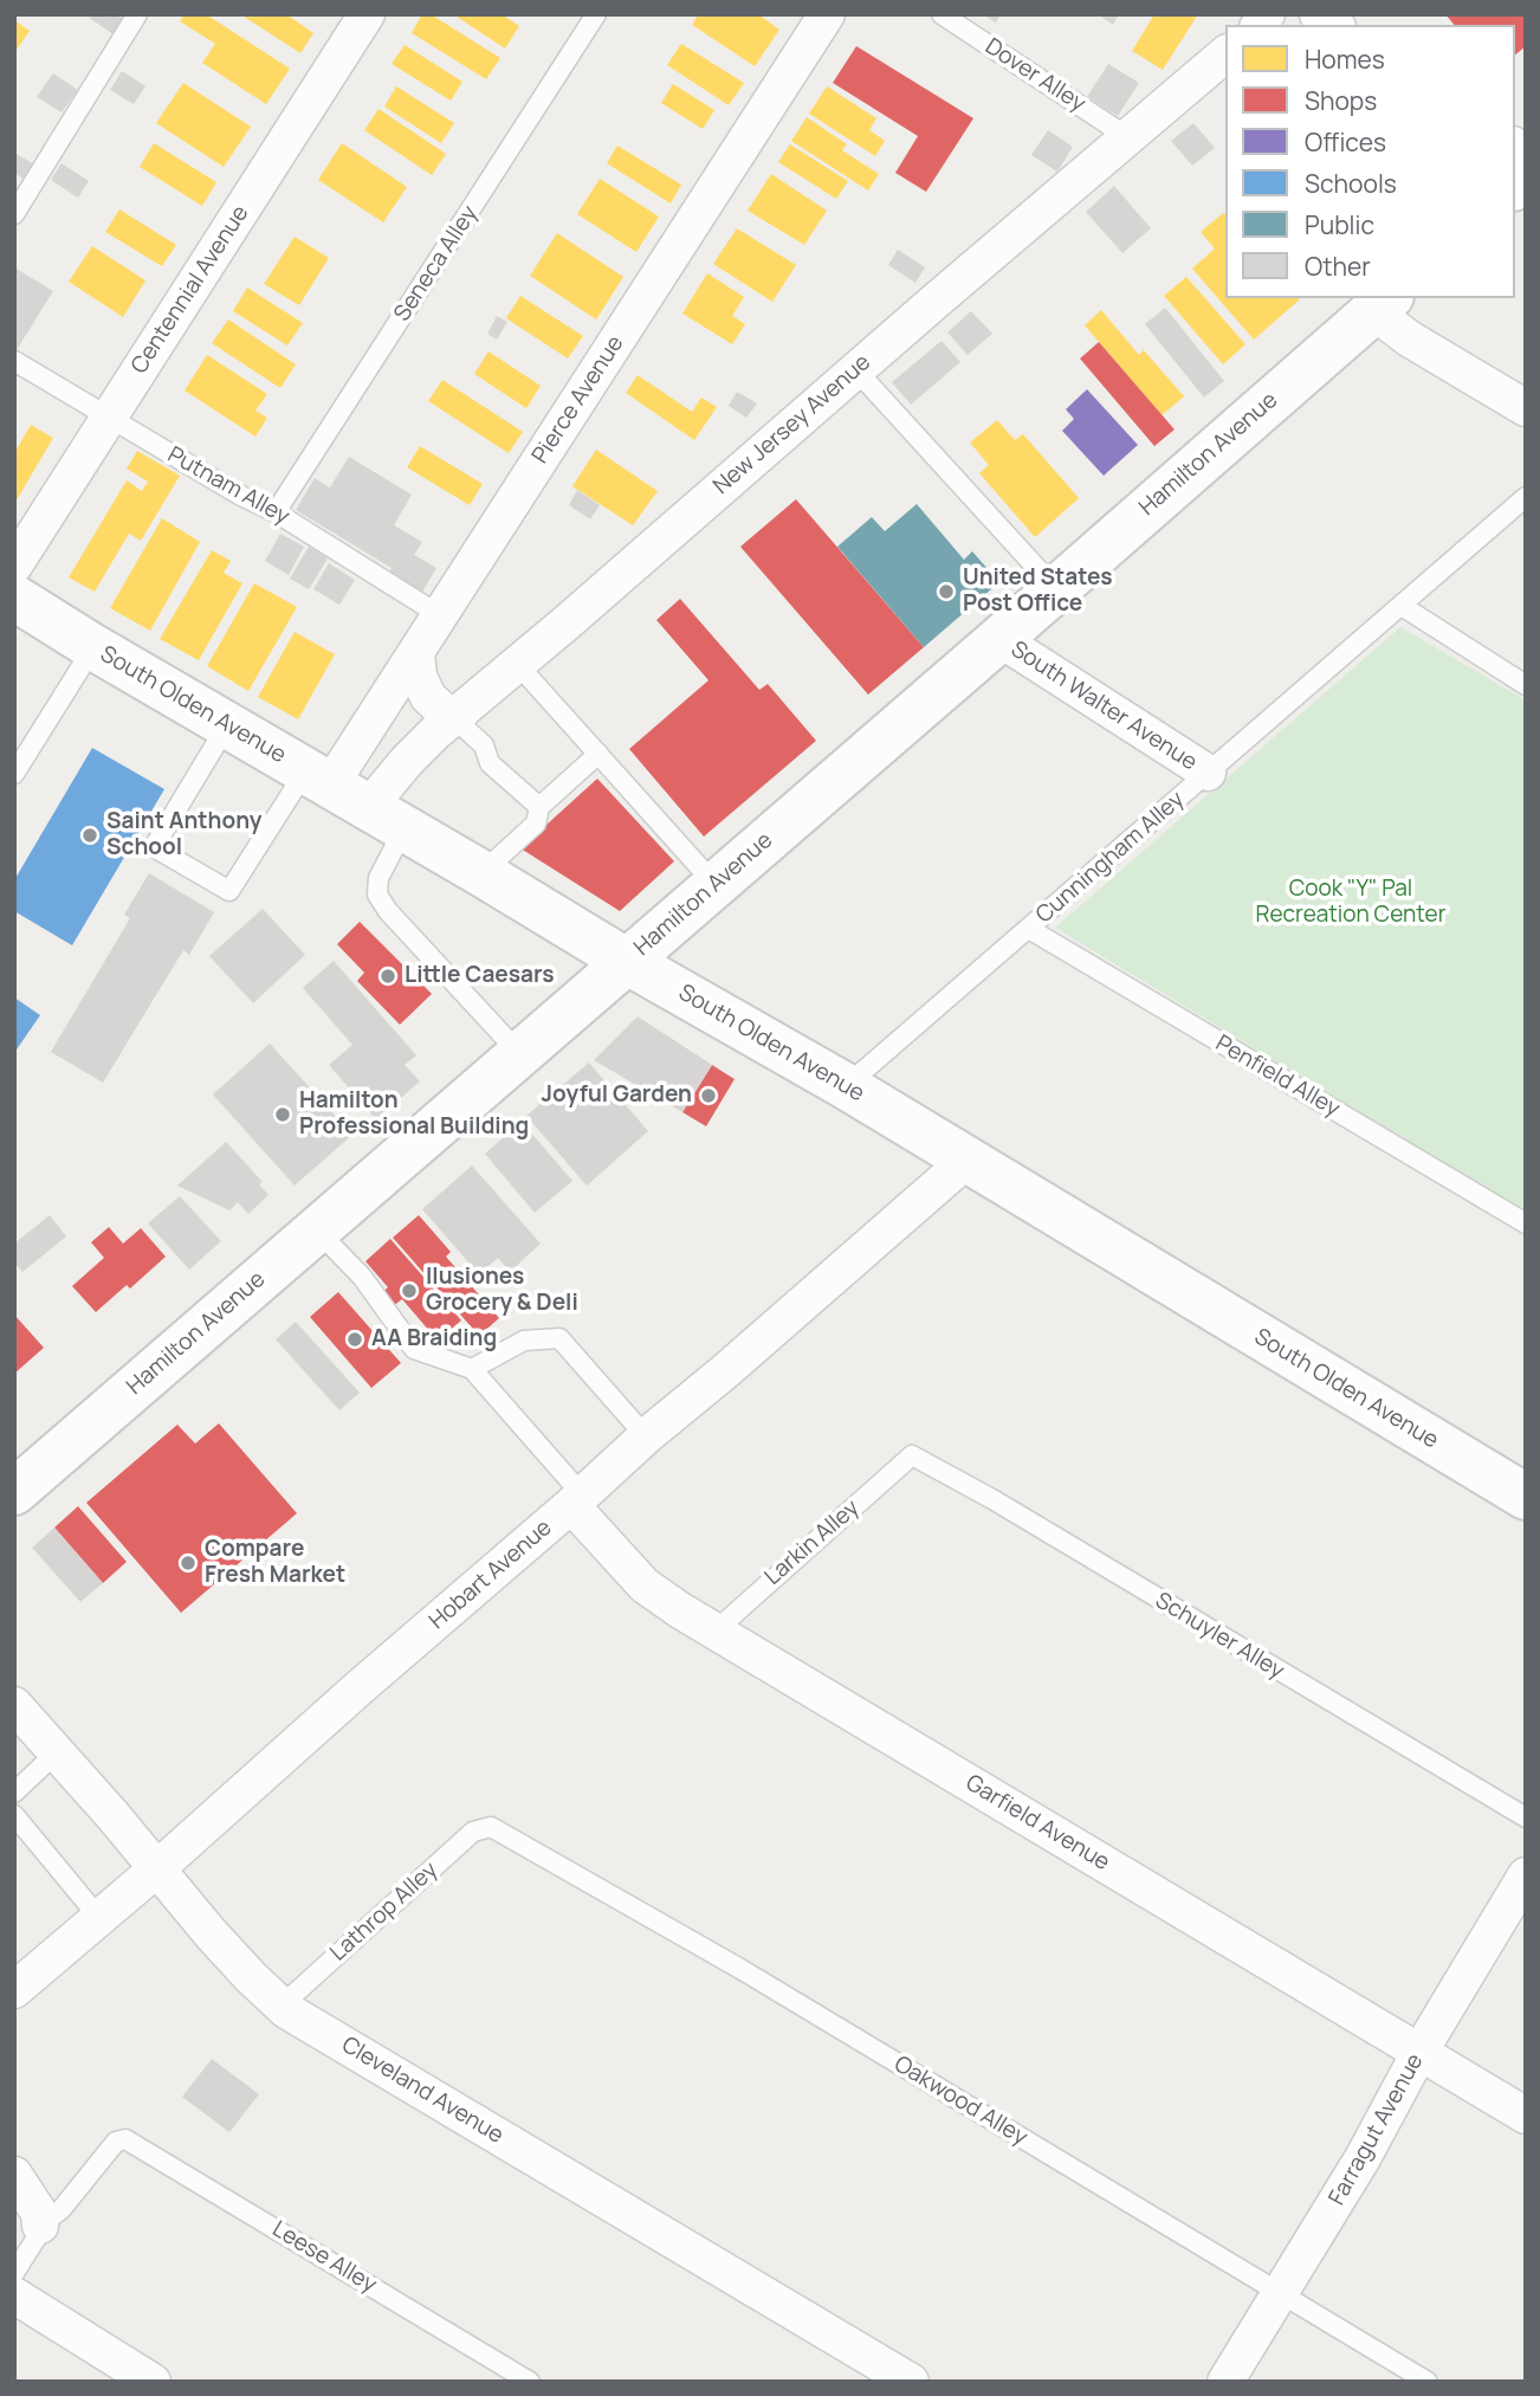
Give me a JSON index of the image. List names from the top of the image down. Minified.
{"streets":{"main road":["Hamilton Avenue","South Olden Avenue"],"street":["Centennial Avenue","Pierce Avenue","New Jersey Avenue","South Walter Avenue","Hobart Avenue","Garfield Avenue","Cleveland Avenue","Farragut Avenue"],"lane":["Dover Alley","Seneca Alley","Putnam Alley","Cunningham Alley","Penfield Alley","Larkin Alley","Schuyler Alley","Lathrop Alley","Oakwood Alley","Leese Alley"]},"crossings":[["Dover Alley","New Jersey Avenue"],["Seneca Alley","Putnam Alley"],["Centennial Avenue","Putnam Alley"],["Pierce Avenue","Putnam Alley"],["Pierce Avenue","South Olden Avenue"],["New Jersey Avenue","South Olden Avenue"],["Hamilton Avenue","South Olden Avenue"],["Hamilton Avenue","South Walter Avenue"],["South Olden Avenue","Cunningham Alley"],["South Olden Avenue","Hobart Avenue"],["South Walter Avenue","Cunningham Alley"],["Cunningham Alley","Penfield Alley"],["Larkin Alley","Schuyler Alley"],["Larkin Alley","Garfield Avenue"],["Hobart Avenue","Garfield Avenue"],["Hobart Avenue","Cleveland Avenue"],["Garfield Avenue","Farragut Avenue"],["Lathrop Alley","Cleveland Avenue"],["Lathrop Alley","Oakwood Alley"],["Oakwood Alley","Farragut Avenue"]],"parks":["Cook \"Y\" Pal Recreation Center"],"places":["United States Post Office","Saint Anthony School","Little Caesars","Joyful Garden","Hamilton Professional Building","Ilusiones Grocery & Deli","AA Braiding","Compare Fresh Market"],"legend":["Homes","Shops","Offices","Schools","Public","Other"]}
